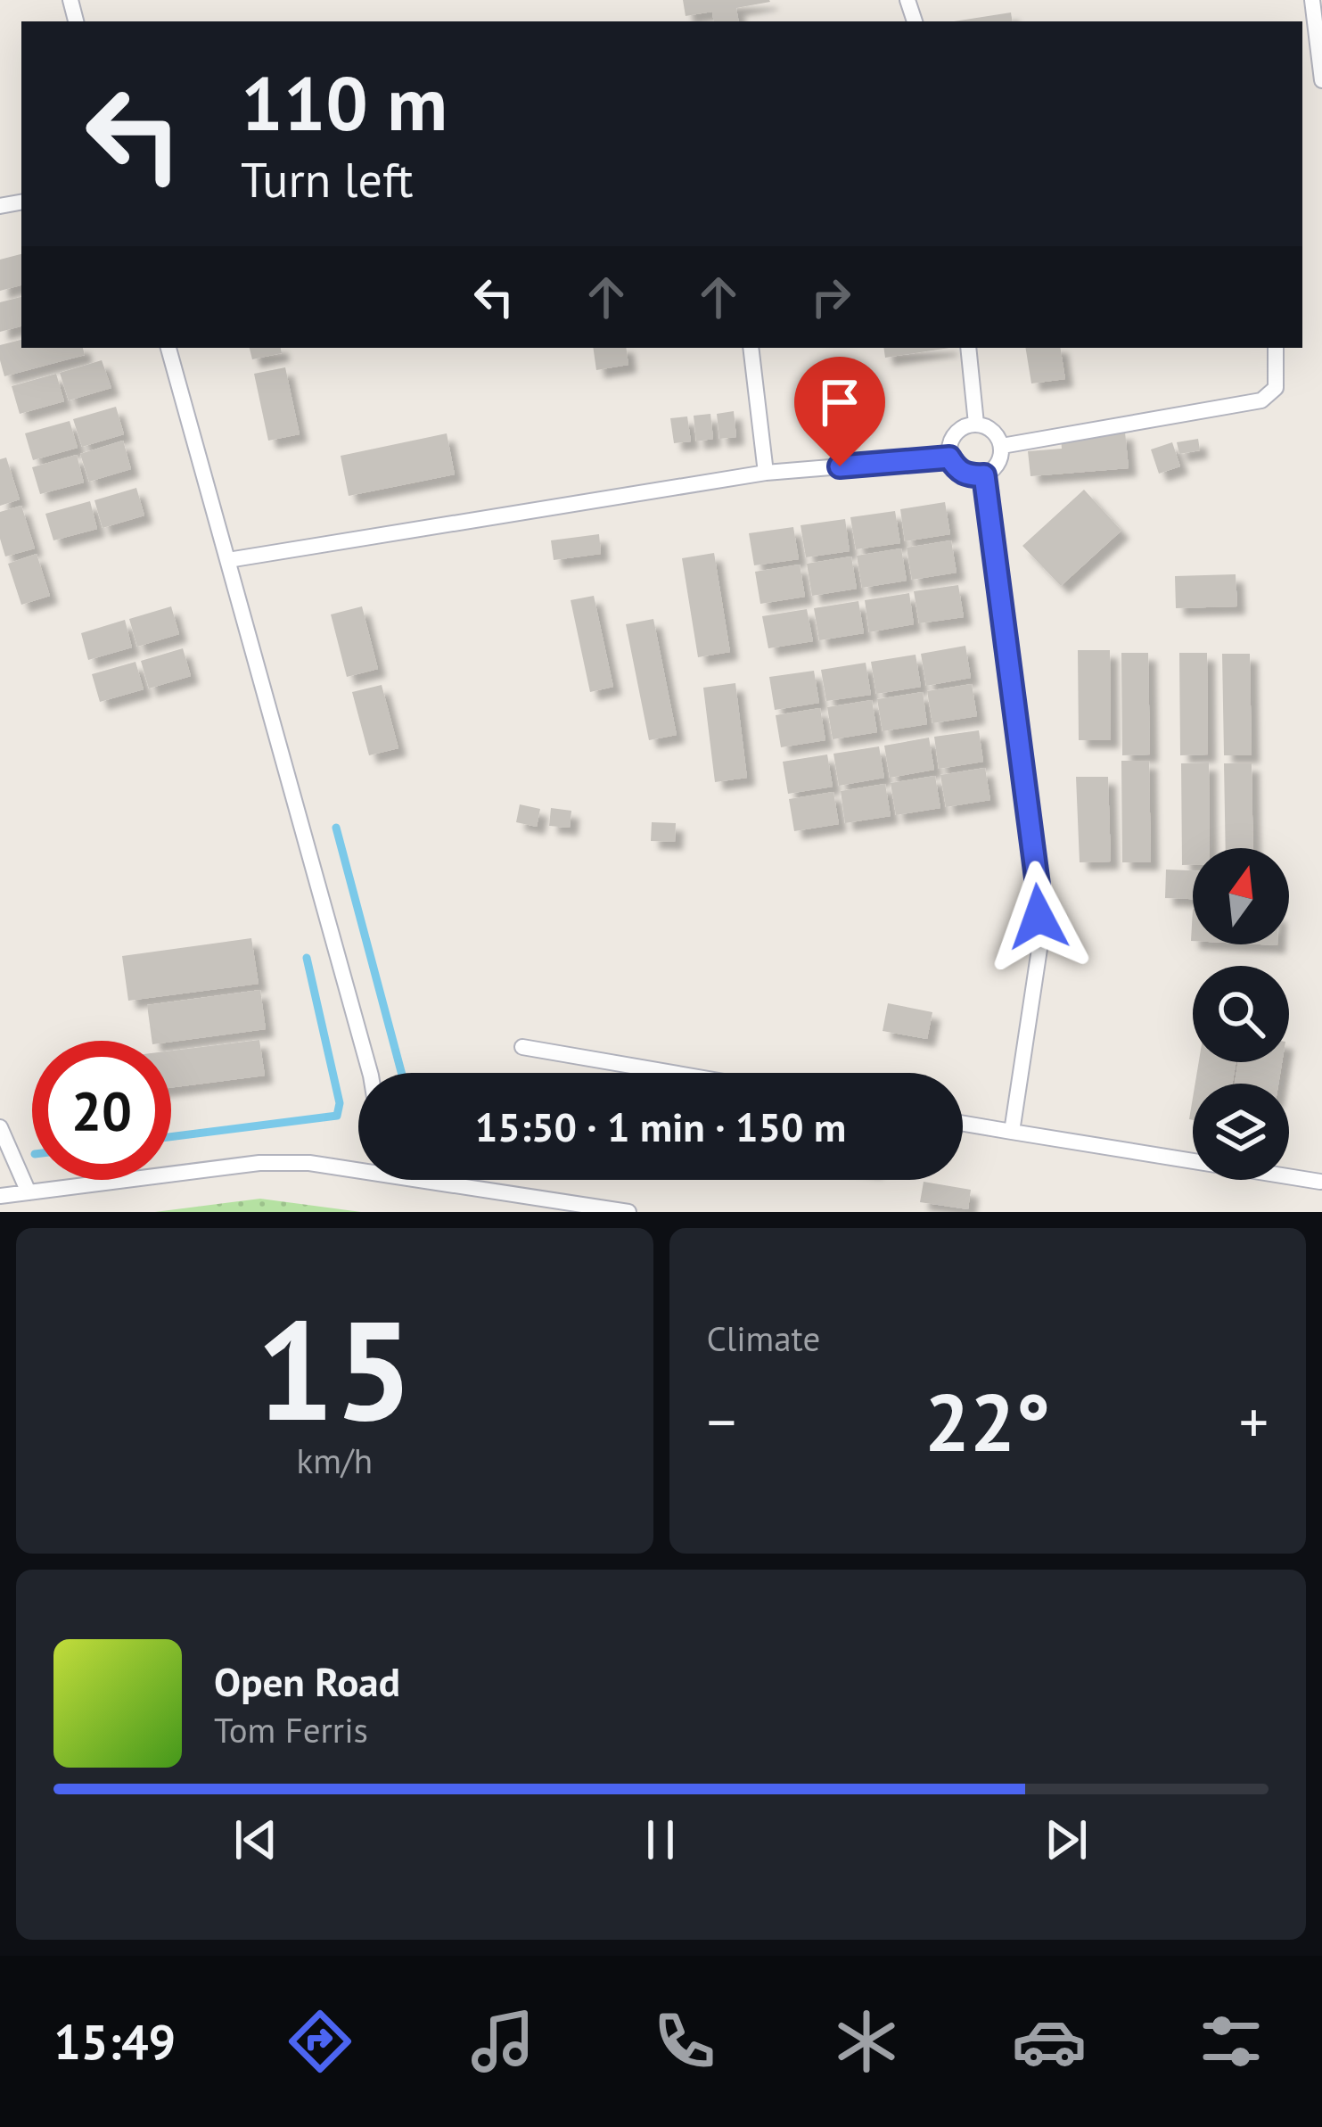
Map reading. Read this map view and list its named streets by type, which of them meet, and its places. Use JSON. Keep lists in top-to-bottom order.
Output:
{
  "north": "top",
  "page": {
    "turn": ["110 m", "Turn left"],
    "limit": "20",
    "trip": "15:50 · 1 min · 150 m",
    "tile": [
      ["15", "km/h"],
      "Climate"
    ],
    "heat": ["−", "22°", "+"],
    "song": ["Open Road", "Tom Ferris"],
    "tabs": "15:49"
  }
}
